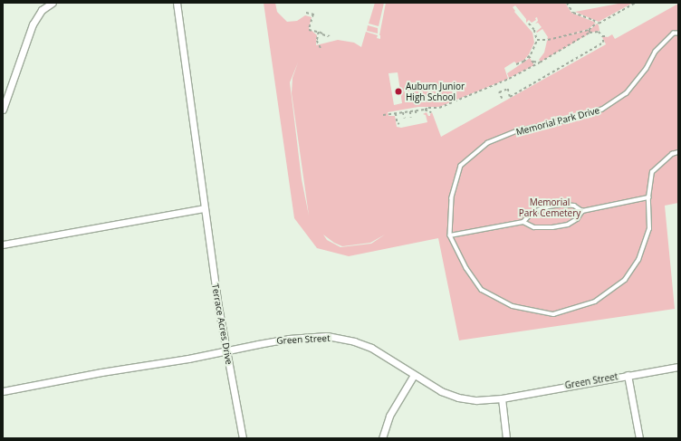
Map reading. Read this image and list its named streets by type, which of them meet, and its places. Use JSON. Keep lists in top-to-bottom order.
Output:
{
  "streets": {
    "street": ["Terrace Acres Drive", "Green Street"],
    "lane": ["Memorial Park Drive"]
  },
  "crossings": [
    ["Terrace Acres Drive", "Green Street"]
  ],
  "parks": ["Memorial Park Cemetery"],
  "places": ["Auburn Junior High School"]
}
